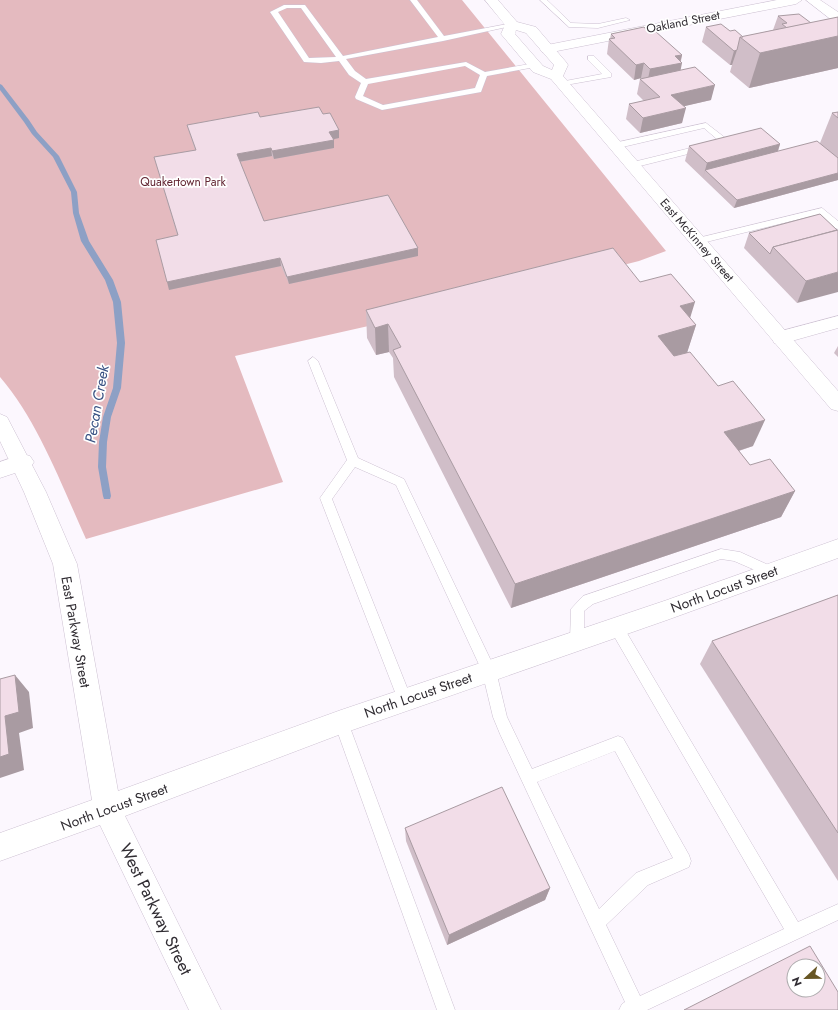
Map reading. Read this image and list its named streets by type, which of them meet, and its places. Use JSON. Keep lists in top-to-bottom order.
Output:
{
  "streets": {
    "main road": [
      "Oakland Street",
      "East McKinney Street",
      "North Locust Street",
      "East Parkway Street",
      "West Parkway Street"
    ]
  },
  "crossings": [
    ["North Locust Street", "East Parkway Street"],
    ["North Locust Street", "West Parkway Street"],
    ["East Parkway Street", "West Parkway Street"]
  ],
  "water": ["Pecan Creek"],
  "parks": ["Quakertown Park"],
  "north": "left"
}
